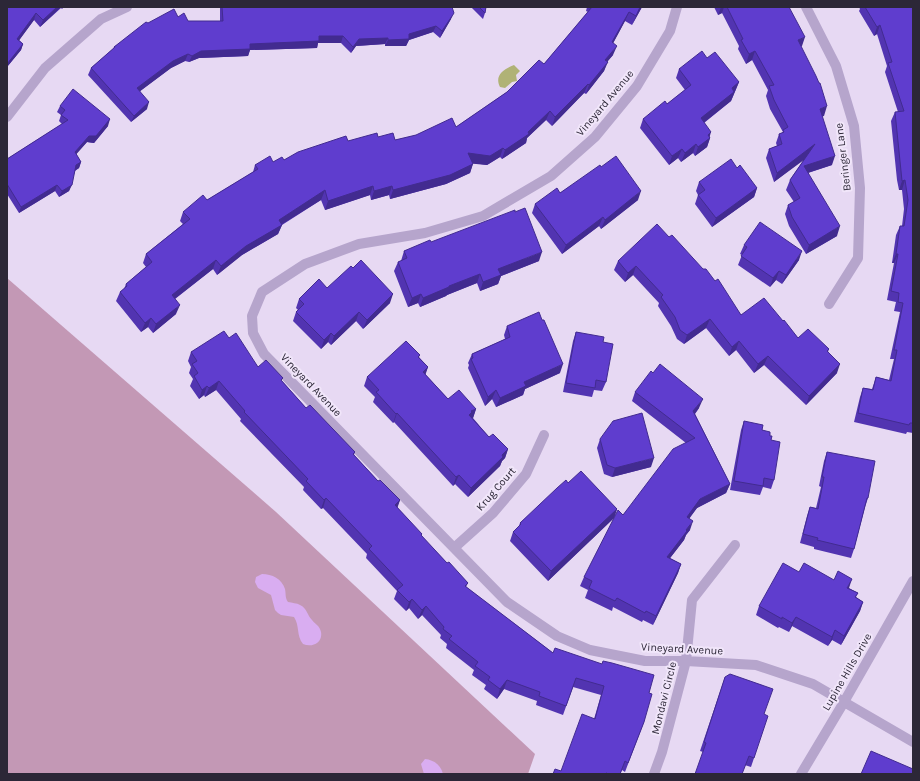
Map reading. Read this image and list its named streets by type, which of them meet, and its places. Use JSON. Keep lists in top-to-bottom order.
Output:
{
  "streets": {
    "street": [
      "Vineyard Avenue",
      "Beringer Lane",
      "Krug Court",
      "Lupine Hills Drive",
      "Mondavi Circle"
    ]
  },
  "crossings": [
    ["Vineyard Avenue", "Krug Court"],
    ["Vineyard Avenue", "Lupine Hills Drive"],
    ["Vineyard Avenue", "Mondavi Circle"]
  ]
}
